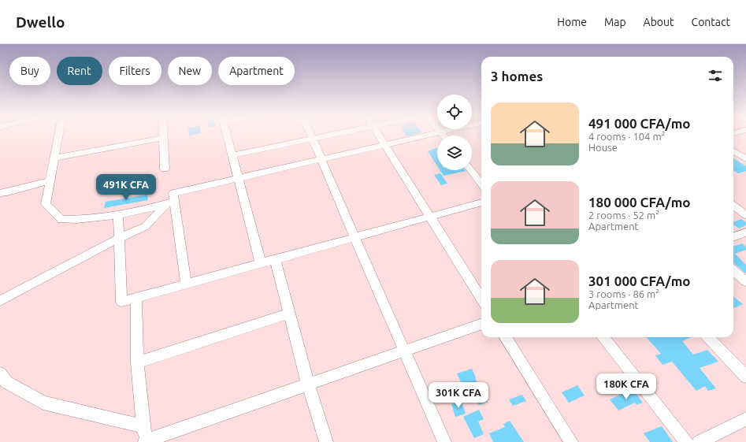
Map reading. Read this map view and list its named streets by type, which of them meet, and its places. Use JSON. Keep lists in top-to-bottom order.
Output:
{
  "page": {
    "header": "Dwello",
    "nav": [
      "Home",
      "Map",
      "About",
      "Contact"
    ],
    "chip": [
      "Buy",
      "Rent",
      "Filters",
      "New",
      "Apartment"
    ],
    "heading": "3 homes",
    "list": [
      {
        "name": "491 000 CFA/mo",
        "note": "4 rooms · 104 m² · House"
      },
      {
        "name": "180 000 CFA/mo",
        "note": "2 rooms · 52 m² · Apartment"
      },
      {
        "name": "301 000 CFA/mo",
        "note": "3 rooms · 86 m² · Apartment"
      }
    ],
    "price": ["491K CFA", "180K CFA", "301K CFA"]
  }
}
